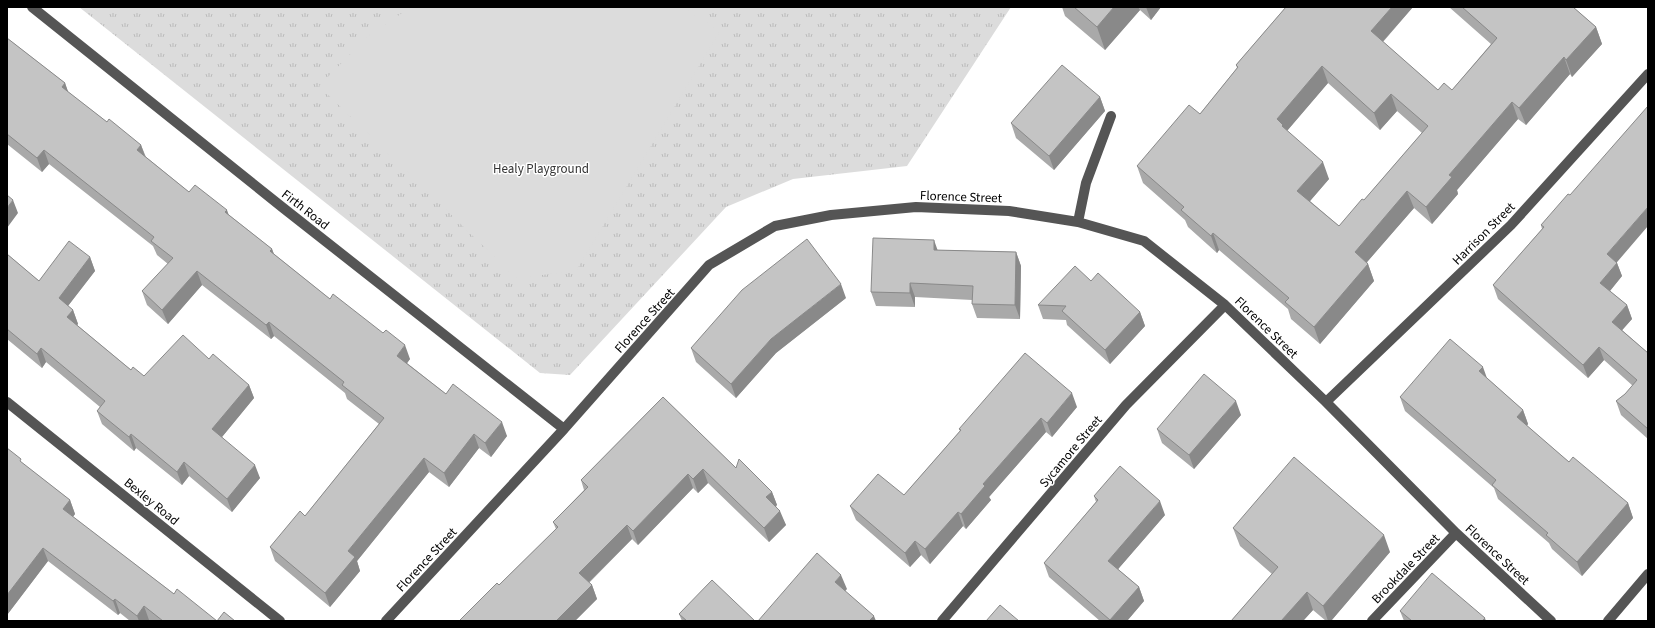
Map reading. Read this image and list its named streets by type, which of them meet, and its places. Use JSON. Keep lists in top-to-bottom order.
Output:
{
  "streets": {
    "street": [
      "Florence Street",
      "Firth Road",
      "Harrison Street",
      "Sycamore Street",
      "Bexley Road",
      "Brookdale Street"
    ]
  },
  "crossings": [
    ["Florence Street", "Firth Road"],
    ["Florence Street", "Harrison Street"],
    ["Florence Street", "Sycamore Street"],
    ["Florence Street", "Brookdale Street"]
  ],
  "parks": ["Healy Playground"]
}
